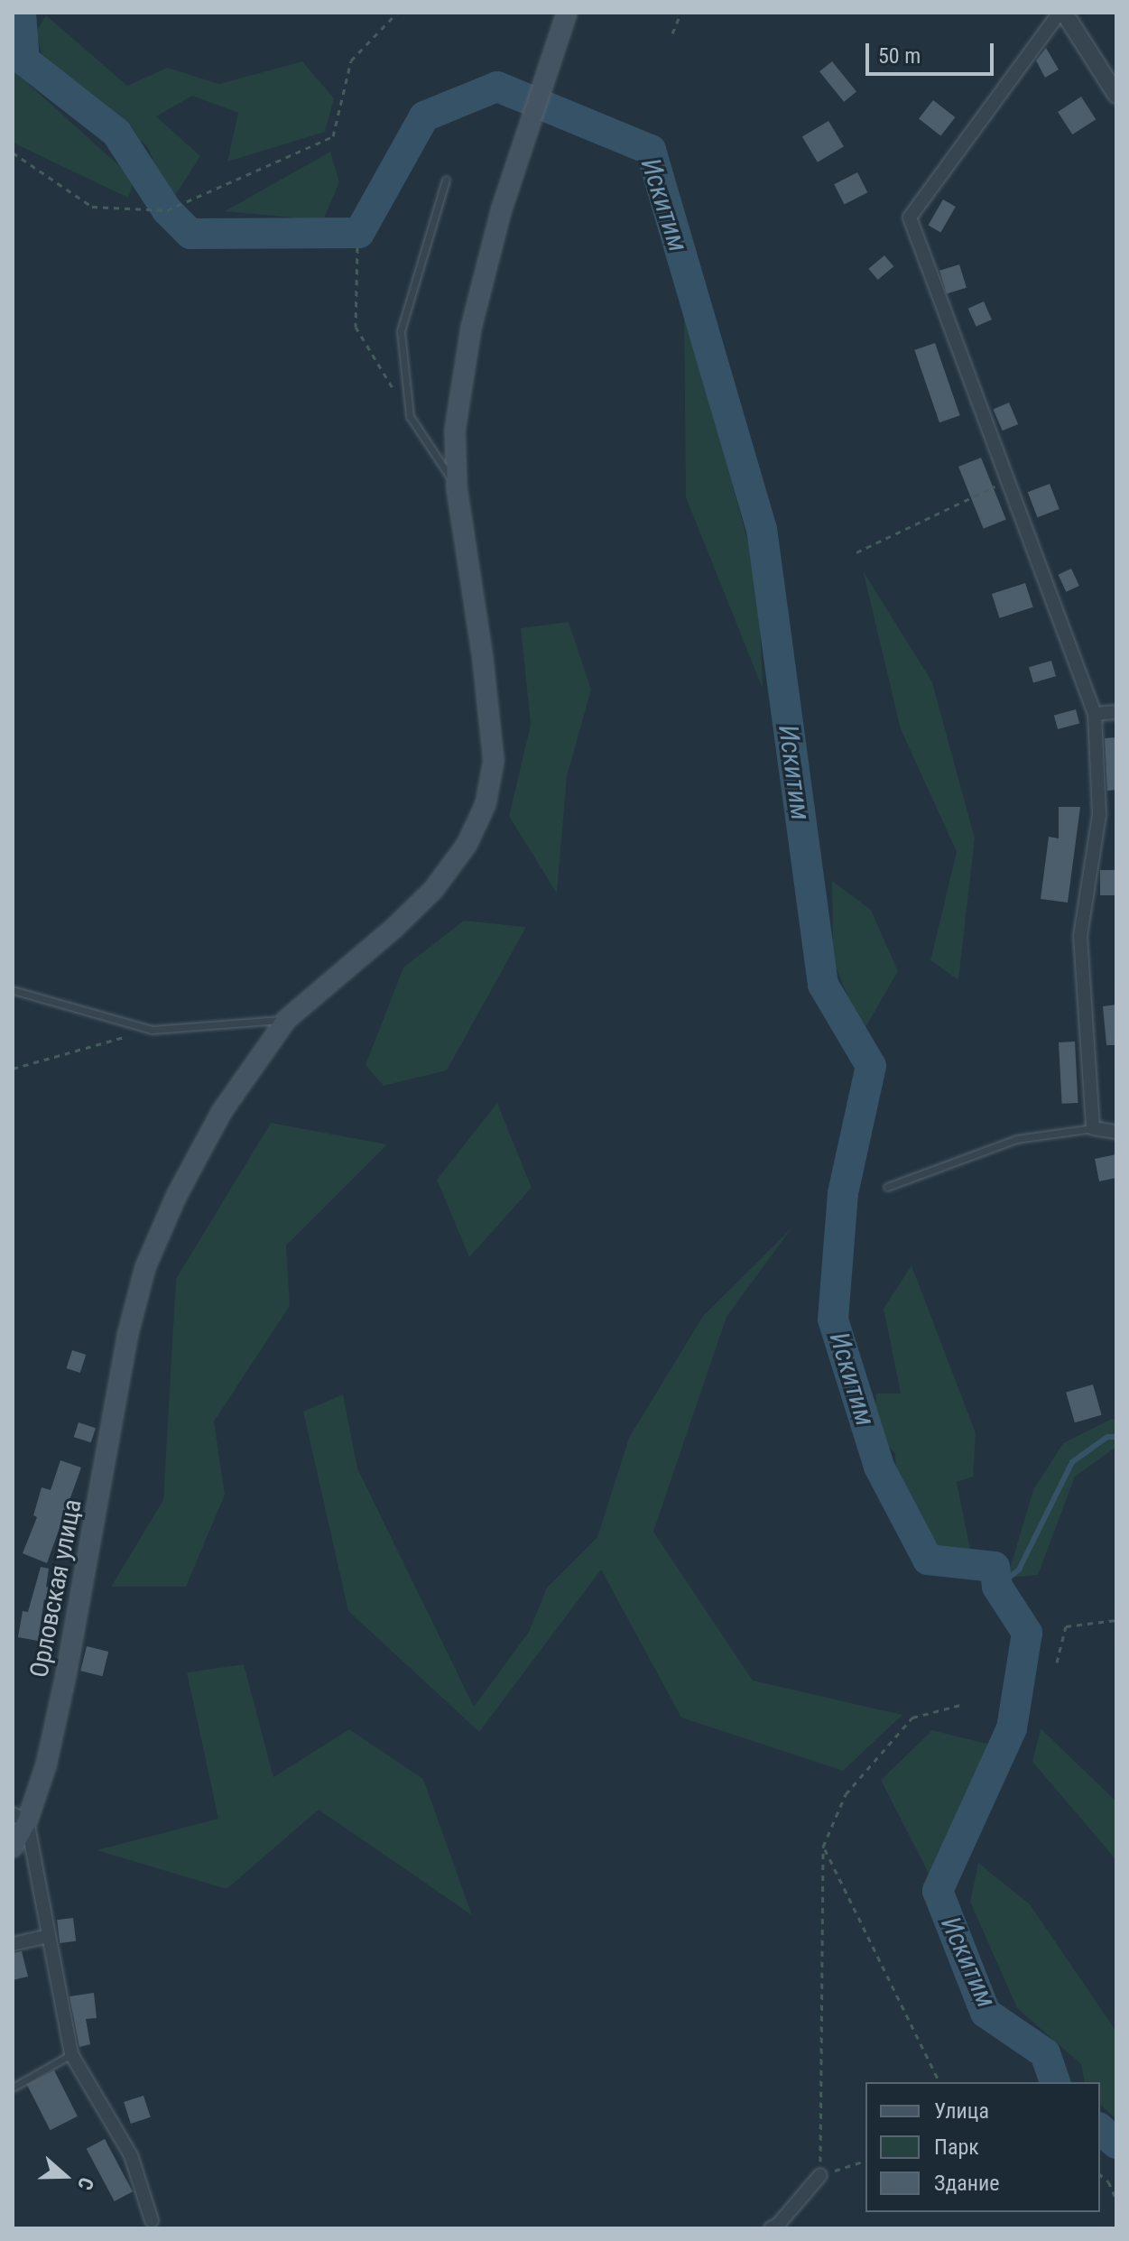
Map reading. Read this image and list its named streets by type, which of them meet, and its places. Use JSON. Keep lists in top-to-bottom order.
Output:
{
  "streets": {
    "main road": ["Орловская улица"]
  },
  "water": ["Искитим"],
  "legend": ["Улица", "Парк", "Здание"],
  "scale_bar": "50 m",
  "north": "right"
}
